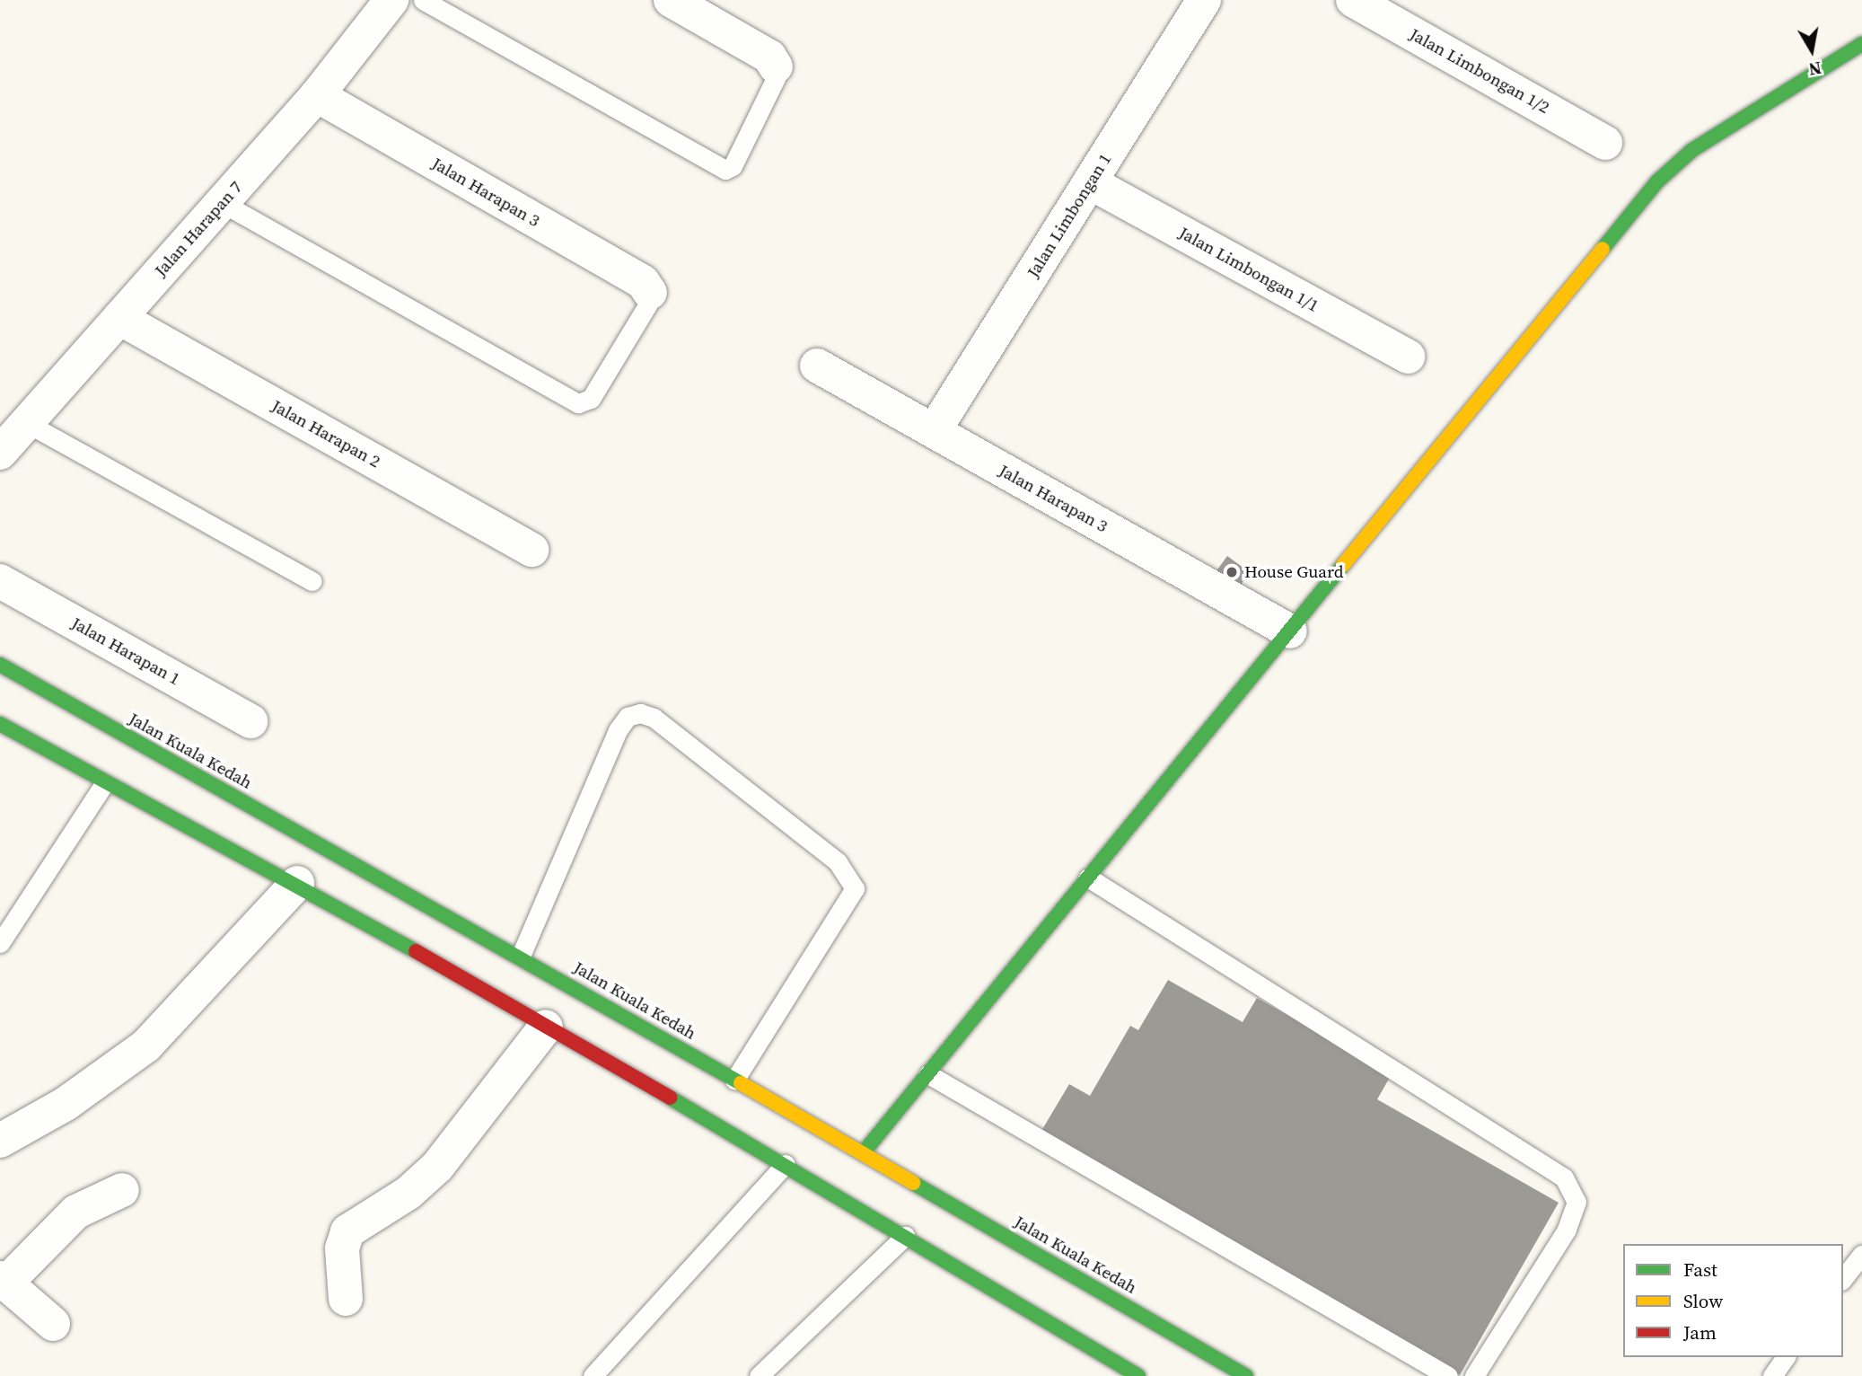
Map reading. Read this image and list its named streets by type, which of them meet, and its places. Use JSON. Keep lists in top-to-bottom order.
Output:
{
  "streets": {
    "main road": ["Jalan Kuala Kedah"],
    "street": [
      "Jalan Limbongan 1/2",
      "Jalan Harapan 3",
      "Jalan Limbongan 1",
      "Jalan Harapan 7",
      "Jalan Limbongan 1/1",
      "Jalan Harapan 2",
      "Jalan Harapan 1"
    ]
  },
  "crossings": [
    ["Jalan Harapan 3", "Jalan Limbongan 1"],
    ["Jalan Harapan 3", "Jalan Harapan 7"],
    ["Jalan Limbongan 1", "Jalan Limbongan 1/1"],
    ["Jalan Harapan 7", "Jalan Harapan 2"]
  ],
  "places": ["House Guard"],
  "legend": ["Fast", "Slow", "Jam"],
  "north": "bottom"
}
